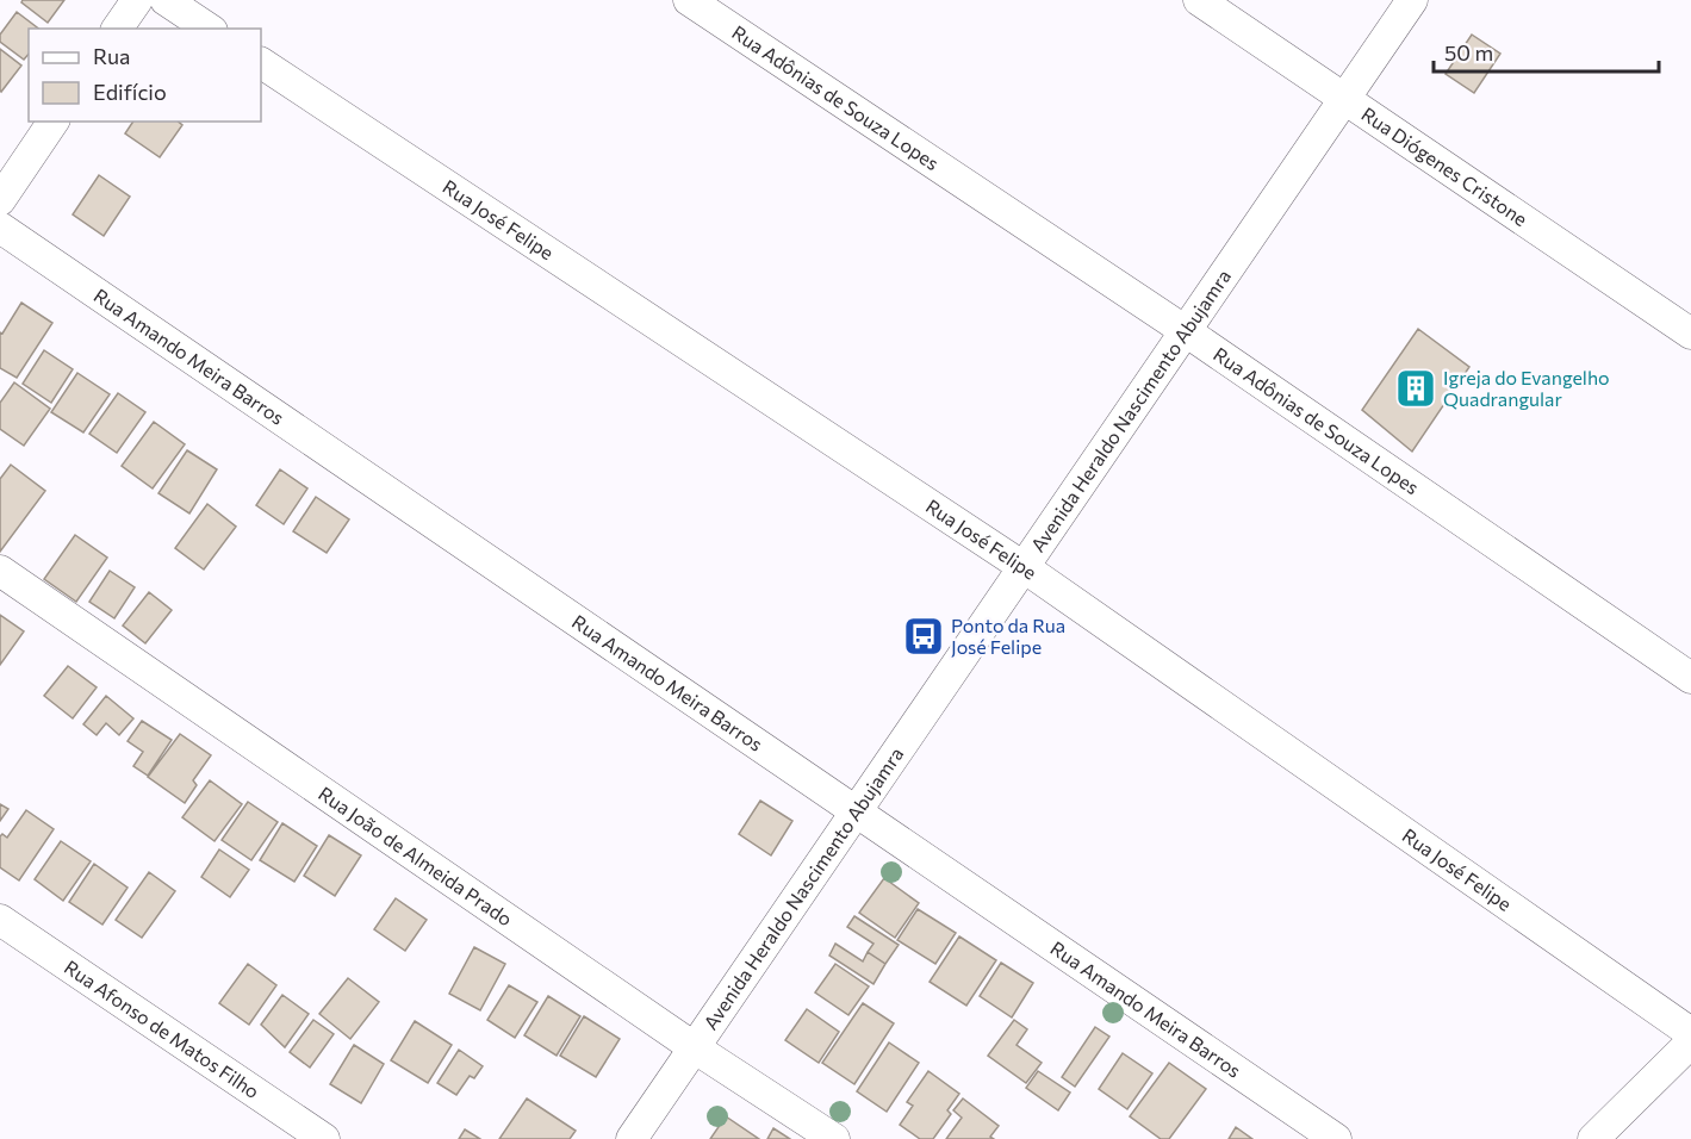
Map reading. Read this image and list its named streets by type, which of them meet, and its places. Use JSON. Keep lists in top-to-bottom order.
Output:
{
  "streets": {
    "street": [
      "Rua Adônias de Souza Lopes",
      "Rua Diógenes Cristone",
      "Rua José Felipe",
      "Rua Amando Meira Barros",
      "Avenida Heraldo Nascimento Abujamra",
      "Rua João de Almeida Prado",
      "Rua Afonso de Matos Filho"
    ]
  },
  "crossings": [
    ["Rua Adônias de Souza Lopes", "Avenida Heraldo Nascimento Abujamra"],
    ["Rua Diógenes Cristone", "Avenida Heraldo Nascimento Abujamra"],
    ["Rua José Felipe", "Avenida Heraldo Nascimento Abujamra"],
    ["Rua Amando Meira Barros", "Avenida Heraldo Nascimento Abujamra"],
    ["Avenida Heraldo Nascimento Abujamra", "Rua João de Almeida Prado"]
  ],
  "places": {
    "building": ["Igreja do Evangelho Quadrangular"],
    "bus stop": ["Ponto da Rua José Felipe"]
  },
  "legend": ["Rua", "Edifício"],
  "scale_bar": "50 m"
}
